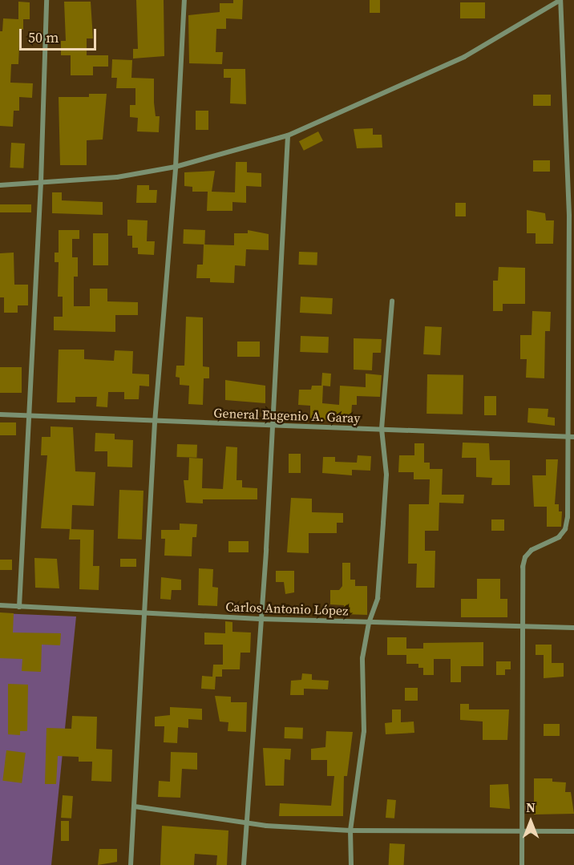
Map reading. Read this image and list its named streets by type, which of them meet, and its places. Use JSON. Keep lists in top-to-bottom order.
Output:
{
  "streets": {
    "street": ["General Eugenio A. Garay", "Carlos Antonio López"]
  },
  "scale_bar": "50 m",
  "north": "top"
}
